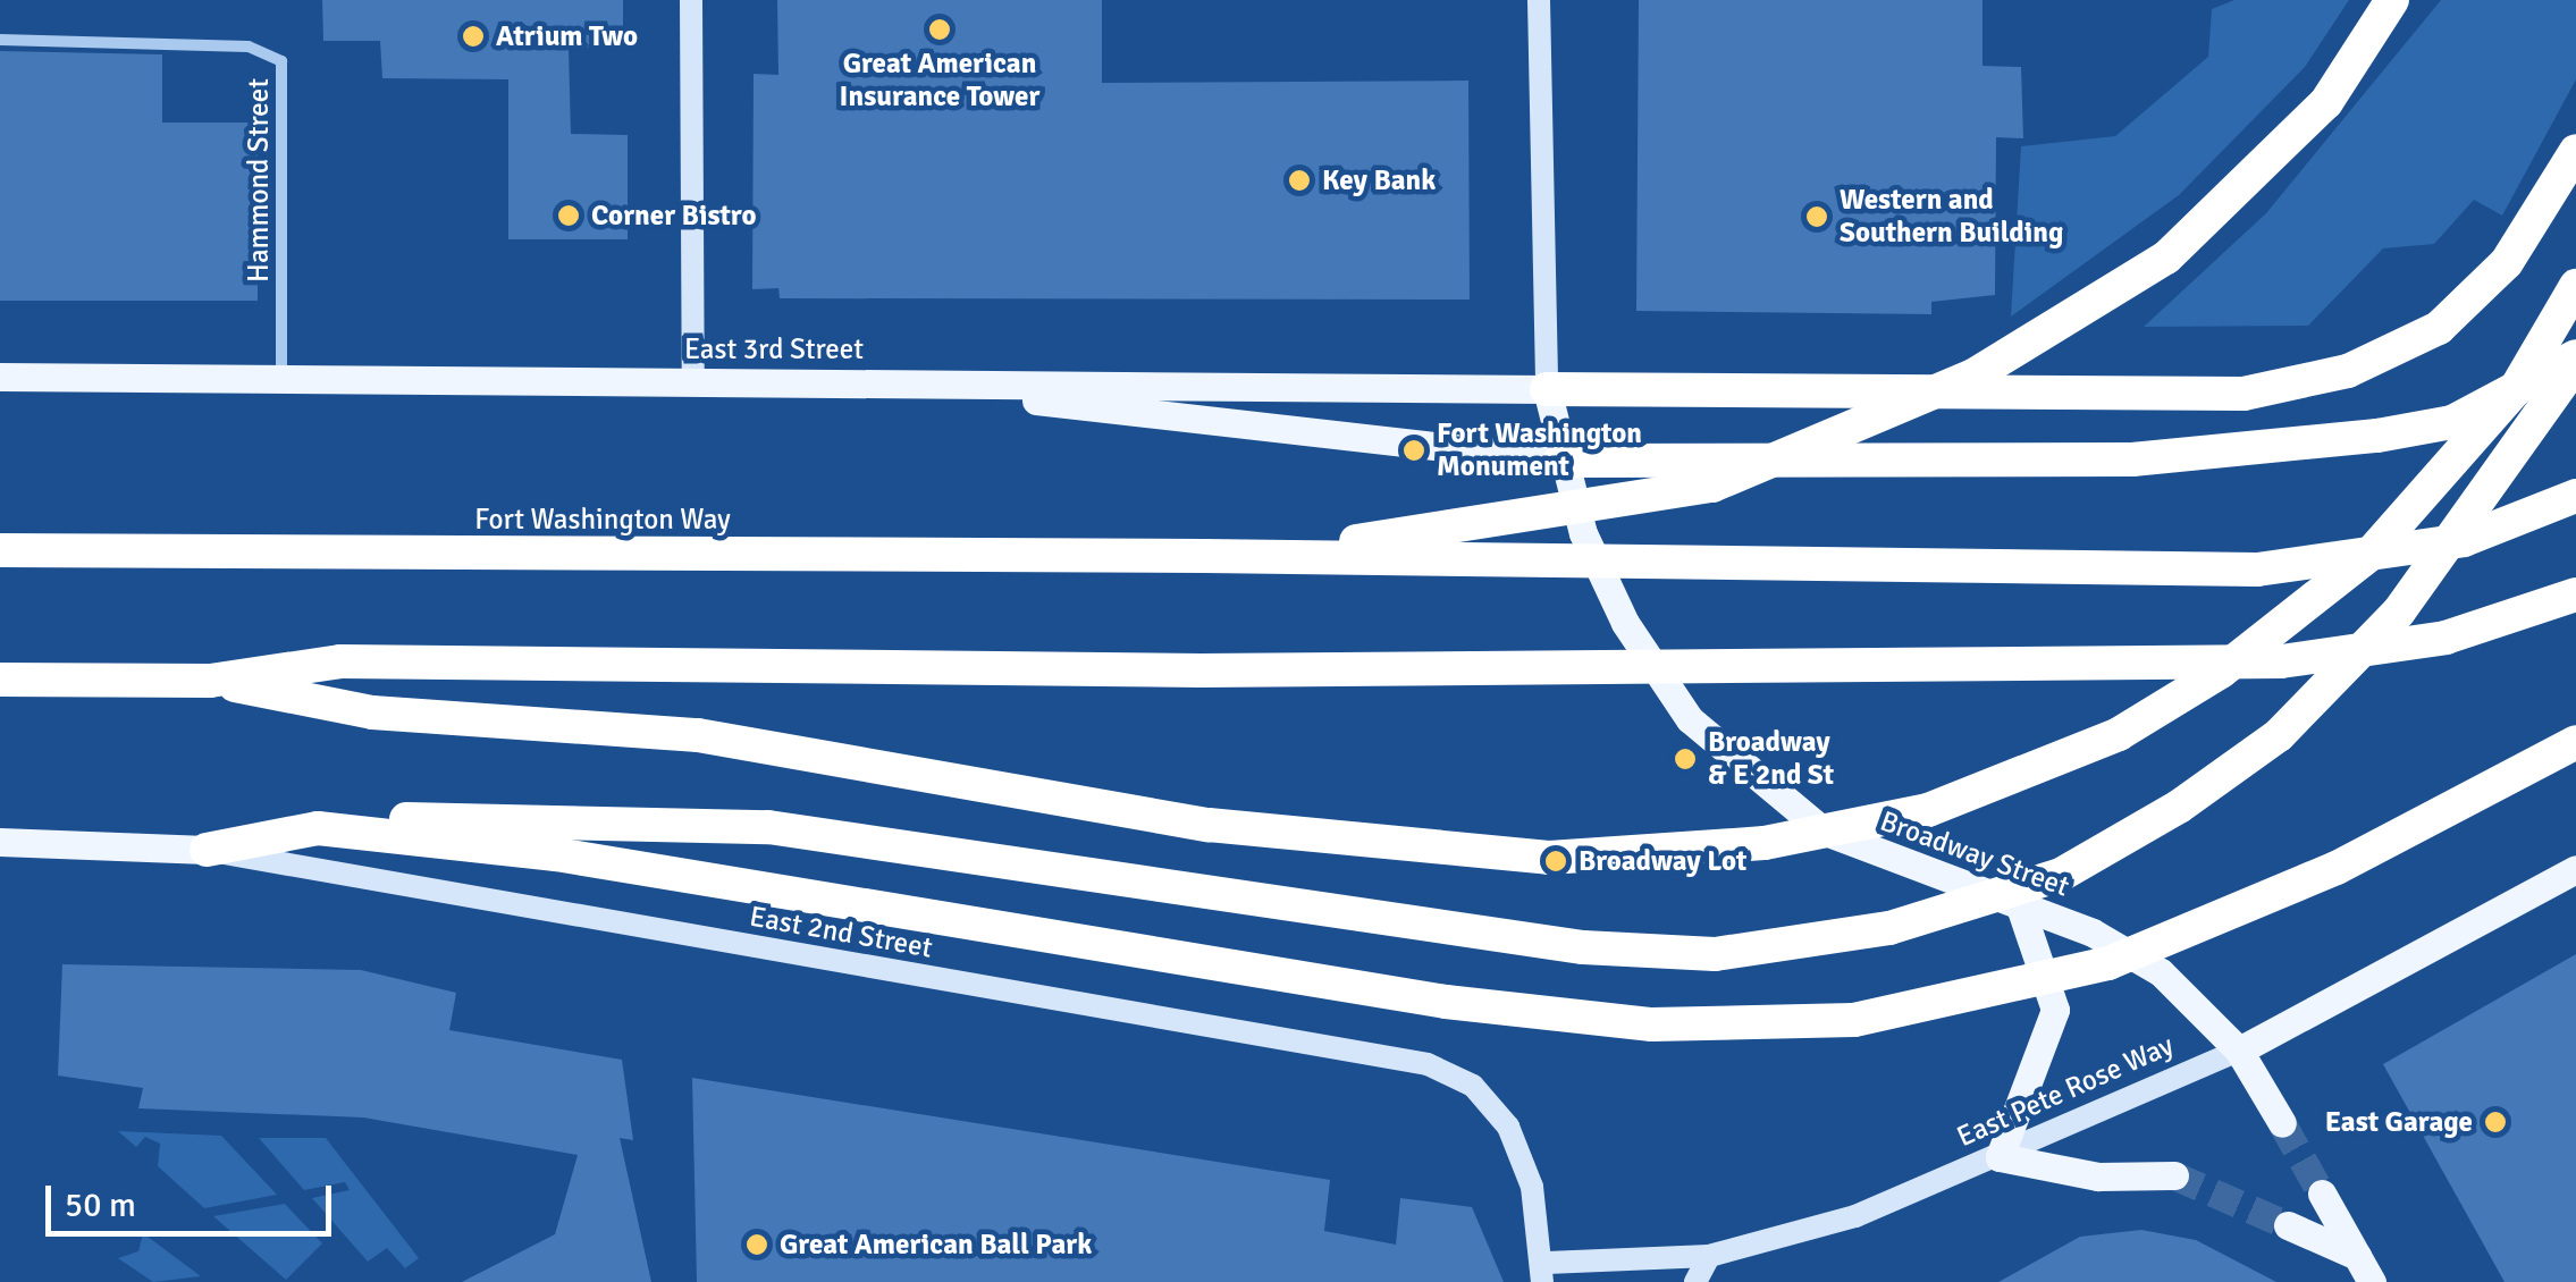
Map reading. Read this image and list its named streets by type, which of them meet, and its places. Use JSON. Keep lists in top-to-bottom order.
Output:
{
  "streets": {
    "highway": ["Fort Washington Way"],
    "main road": [
      "East 3rd Street",
      "Broadway Street",
      "East 2nd Street",
      "East Pete Rose Way"
    ],
    "street": ["Hammond Street"]
  },
  "crossings": [
    ["Hammond Street", "East 3rd Street"],
    ["East 3rd Street", "Broadway Street"],
    ["Broadway Street", "East Pete Rose Way"],
    ["East 2nd Street", "East Pete Rose Way"]
  ],
  "places": [
    "Great American Insurance Tower",
    "Atrium Two",
    "Key Bank",
    "Corner Bistro",
    "Western and Southern Building",
    "Fort Washington Monument",
    "Broadway & E 2nd St",
    "Broadway Lot",
    "East Garage",
    "Great American Ball Park"
  ],
  "scale_bar": "50 m"
}
